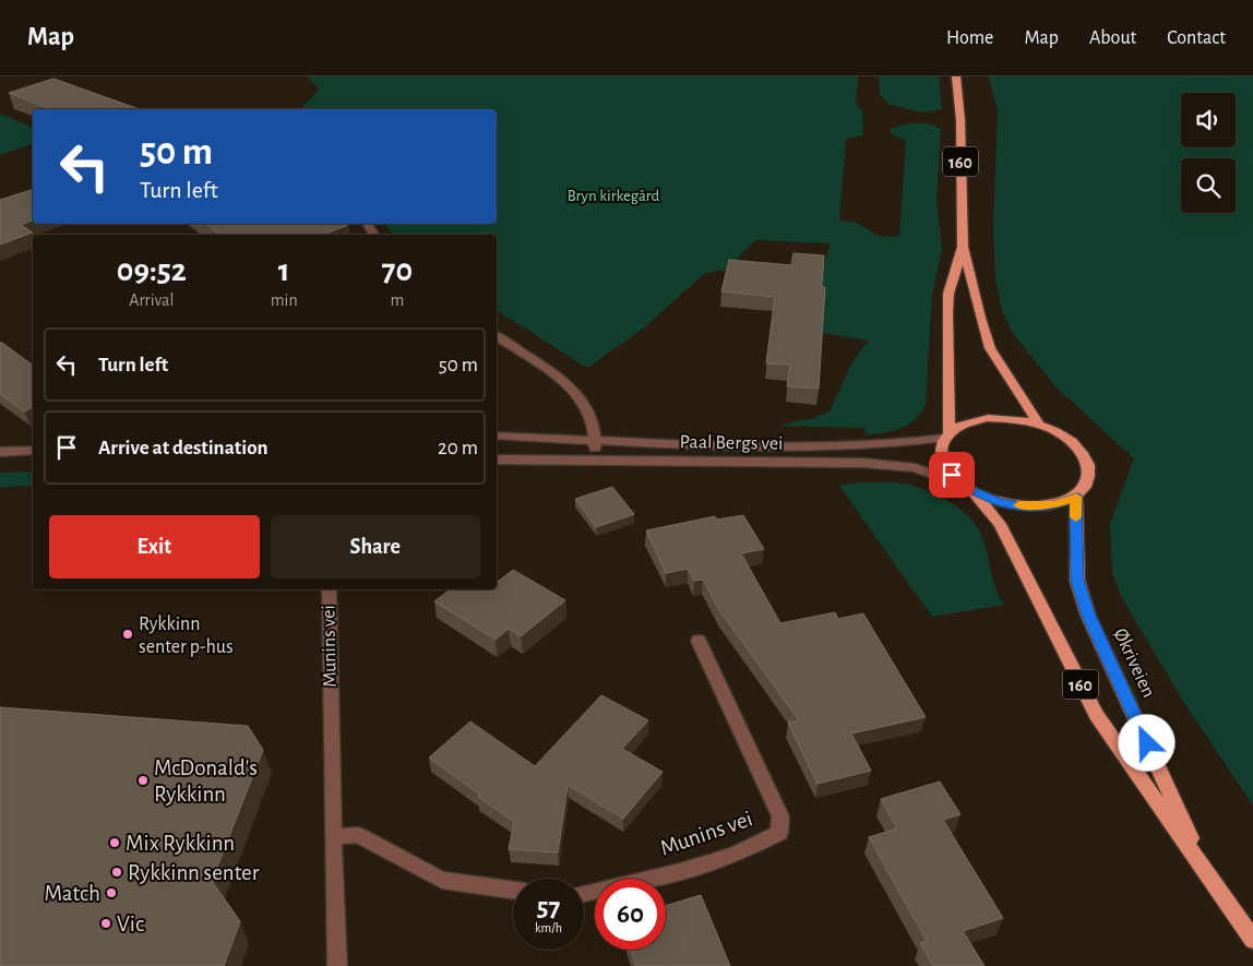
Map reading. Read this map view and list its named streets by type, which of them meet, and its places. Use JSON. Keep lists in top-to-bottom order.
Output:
{
  "streets": {
    "main road": ["160", "Økriveien"],
    "street": ["Paal Bergs vei", "Munins vei"]
  },
  "crossings": [
    ["160", "Paal Bergs vei"],
    ["160", "Økriveien"],
    ["Paal Bergs vei", "Økriveien"]
  ],
  "parks": ["Bryn kirkegård"],
  "places": [
    "Rykkinn senter p-hus",
    "McDonald's Rykkinn",
    "Mix Rykkinn",
    "Rykkinn senter",
    "Match",
    "Vic"
  ],
  "page": {
    "header": "Map",
    "nav": [
      "Home",
      "Map",
      "About",
      "Contact"
    ],
    "turn": ["50 m", "Turn left"],
    "eta": [
      "09:52",
      "Arrival",
      "1",
      "min",
      "70",
      "m"
    ],
    "list": [
      {
        "name": "Turn left",
        "value": "50 m"
      },
      {
        "name": "Arrive at destination",
        "value": "20 m"
      }
    ],
    "buttons": ["Exit", "Share"],
    "speed": "57 km/h",
    "limit": "60"
  }
}
